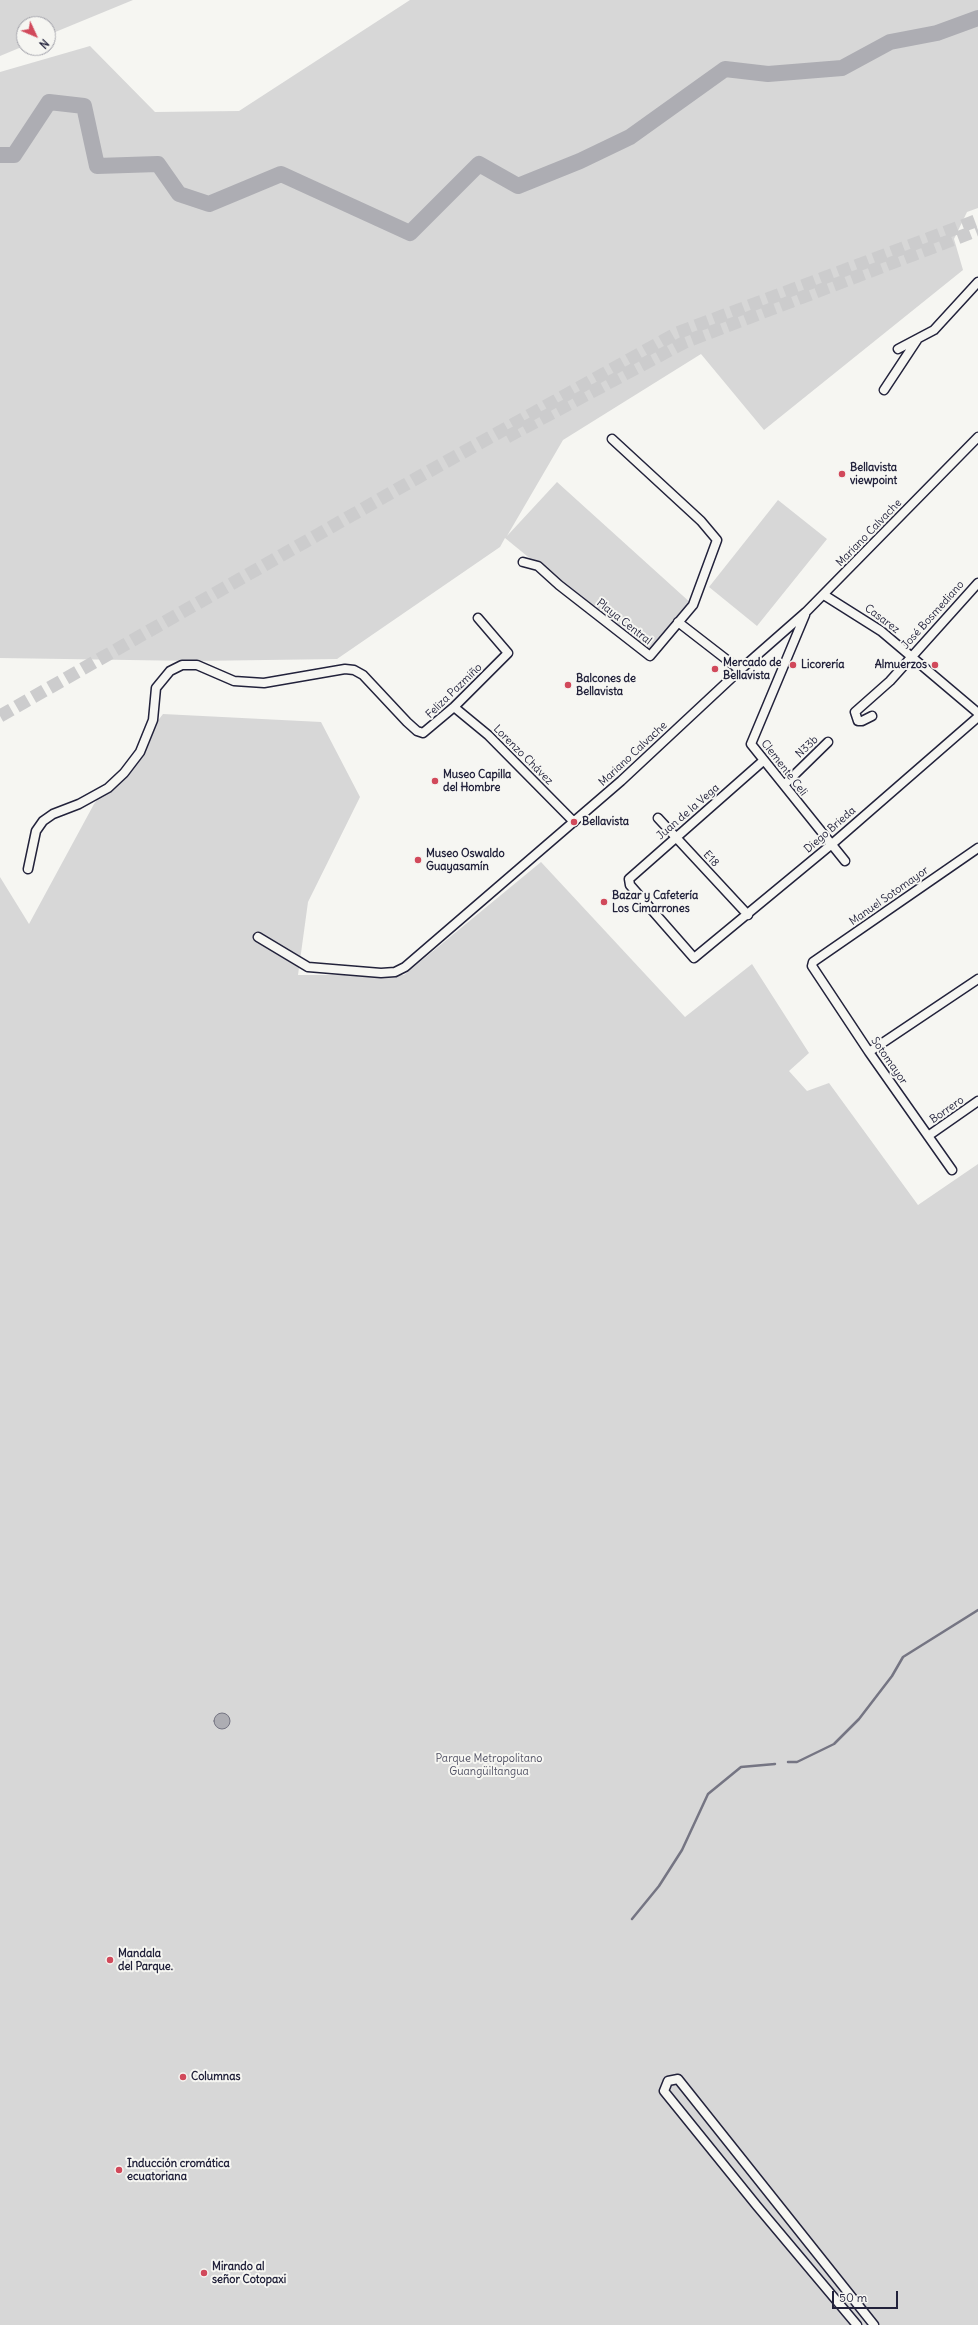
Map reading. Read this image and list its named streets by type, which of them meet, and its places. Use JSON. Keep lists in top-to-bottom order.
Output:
{
  "streets": {
    "street": [
      "Mariano Calvache",
      "José Bosmediano",
      "Casarez",
      "Playa Central",
      "Feliza Pazmiño",
      "N33b",
      "Lorenzo Chávez",
      "Clemente Celi",
      "Juan de la Vega",
      "Diego Brieda",
      "E18",
      "Manuel Sotomayor",
      "Sotomayor",
      "Borrero"
    ]
  },
  "crossings": [
    ["Mariano Calvache", "Casarez"],
    ["Mariano Calvache", "Lorenzo Chávez"],
    ["Mariano Calvache", "Clemente Celi"],
    ["José Bosmediano", "Casarez"],
    ["Feliza Pazmiño", "Lorenzo Chávez"],
    ["N33b", "Clemente Celi"],
    ["Clemente Celi", "Juan de la Vega"],
    ["Clemente Celi", "Diego Brieda"],
    ["Juan de la Vega", "Diego Brieda"],
    ["Juan de la Vega", "E18"],
    ["Diego Brieda", "E18"],
    ["Manuel Sotomayor", "Sotomayor"],
    ["Sotomayor", "Borrero"]
  ],
  "parks": ["Parque Metropolitano Guangüiltangua"],
  "places": [
    "Bellavista viewpoint",
    "Licorería",
    "Almuerzos",
    "Mercado de Bellavista",
    "Balcones de Bellavista",
    "Museo Capilla del Hombre",
    "Bellavista",
    "Museo Oswaldo Guayasamín",
    "Bazar y Cafetería Los Cimarrones",
    "Mandala del Parque.",
    "Columnas",
    "Inducción cromática ecuatoriana",
    "Mirando al señor Cotopaxi"
  ],
  "scale_bar": "50 m",
  "north": "bottom right"
}
